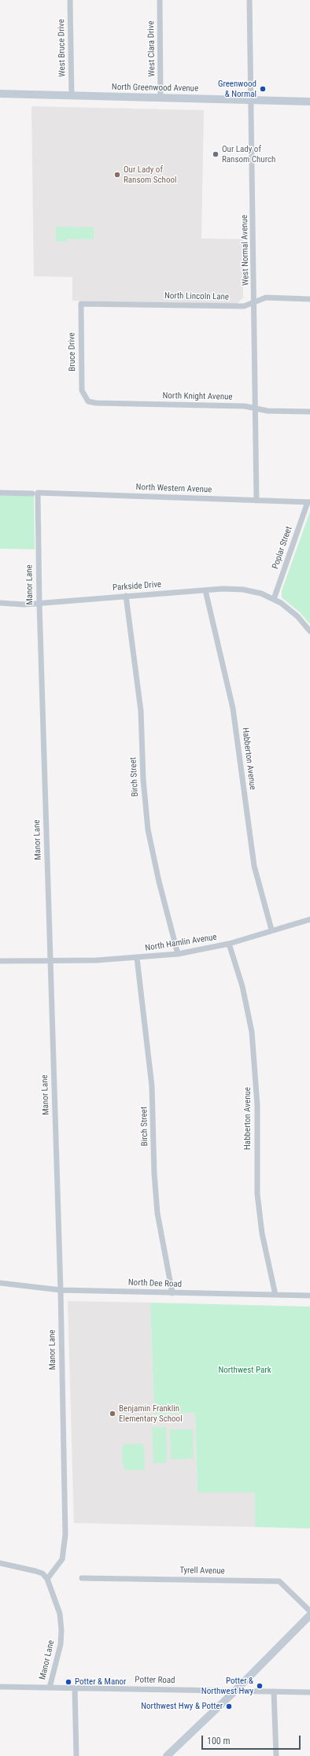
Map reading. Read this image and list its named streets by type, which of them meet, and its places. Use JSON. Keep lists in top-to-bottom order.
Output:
{
  "streets": {
    "main road": ["North Greenwood Avenue"],
    "street": [
      "West Bruce Drive",
      "West Clara Drive",
      "West Normal Avenue",
      "North Lincoln Lane",
      "Bruce Drive",
      "North Knight Avenue",
      "North Western Avenue",
      "Poplar Street",
      "Manor Lane",
      "Parkside Drive",
      "Habberton Avenue",
      "Birch Street",
      "North Hamlin Avenue",
      "North Dee Road",
      "Tyrell Avenue",
      "Potter Road"
    ]
  },
  "crossings": [
    ["West Bruce Drive", "North Greenwood Avenue"],
    ["West Clara Drive", "North Greenwood Avenue"],
    ["North Greenwood Avenue", "West Normal Avenue"],
    ["West Normal Avenue", "North Lincoln Lane"],
    ["West Normal Avenue", "North Knight Avenue"],
    ["West Normal Avenue", "North Western Avenue"],
    ["North Lincoln Lane", "Bruce Drive"],
    ["Bruce Drive", "North Knight Avenue"],
    ["North Western Avenue", "Poplar Street"],
    ["North Western Avenue", "Manor Lane"],
    ["Poplar Street", "Parkside Drive"],
    ["Manor Lane", "Parkside Drive"],
    ["Manor Lane", "North Hamlin Avenue"],
    ["Manor Lane", "North Dee Road"],
    ["Manor Lane", "Potter Road"],
    ["Parkside Drive", "Habberton Avenue"],
    ["Parkside Drive", "Birch Street"],
    ["Habberton Avenue", "North Hamlin Avenue"],
    ["Habberton Avenue", "North Dee Road"],
    ["Birch Street", "North Hamlin Avenue"],
    ["Birch Street", "North Dee Road"]
  ],
  "parks": ["Northwest Park"],
  "places": [
    "Greenwood & Normal",
    "Our Lady of Ransom Church",
    "Our Lady of Ransom School",
    "Benjamin Franklin Elementary School",
    "Potter & Manor",
    "Potter & Northwest Hwy",
    "Northwest Hwy & Potter"
  ],
  "scale_bar": "100 m"
}
